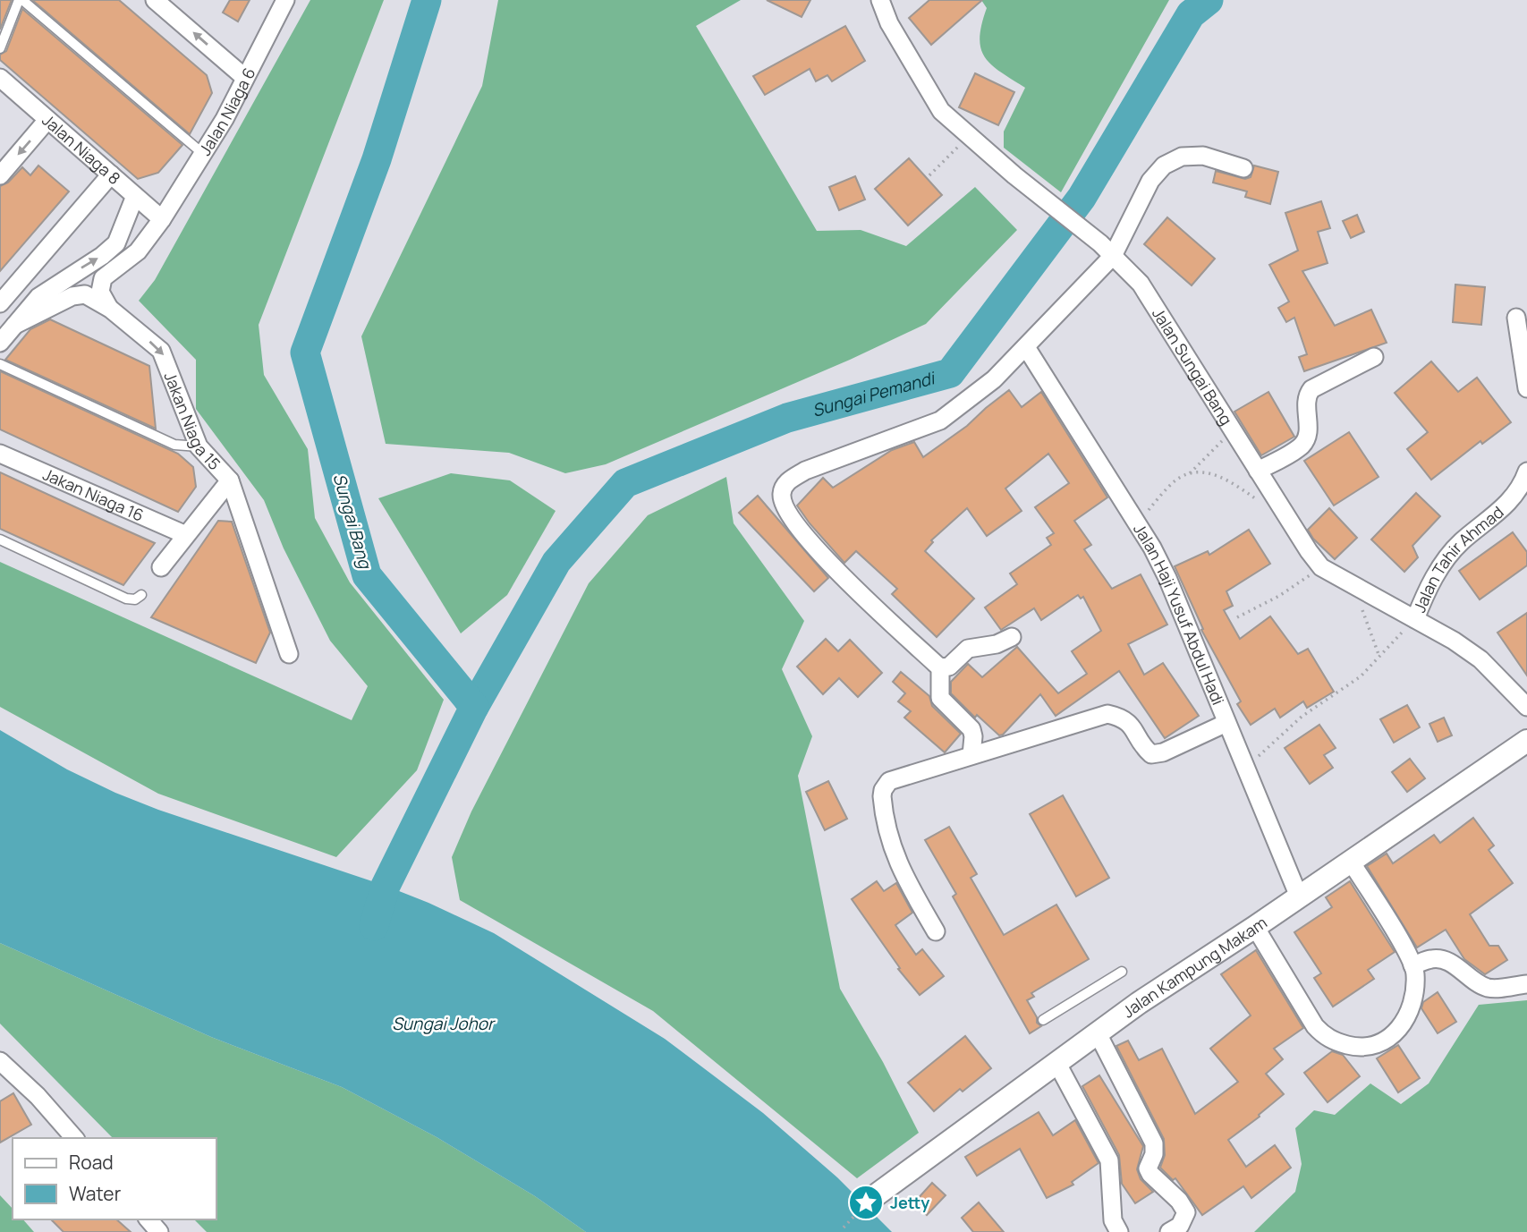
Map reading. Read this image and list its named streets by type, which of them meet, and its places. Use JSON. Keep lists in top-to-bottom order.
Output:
{
  "streets": {
    "street": [
      "Jalan Niaga 6",
      "Jalan Niaga 8",
      "Jalan Sungai Bang",
      "Jakan Niaga 15",
      "Jakan Niaga 16",
      "Jalan Tahir Ahmad",
      "Jalan Haji Yusuf Abdul Hadi",
      "Jalan Kampung Makam"
    ]
  },
  "crossings": [
    ["Jalan Niaga 6", "Jalan Niaga 8"],
    ["Jalan Niaga 6", "Jakan Niaga 15"],
    ["Jalan Sungai Bang", "Jalan Tahir Ahmad"],
    ["Jalan Haji Yusuf Abdul Hadi", "Jalan Kampung Makam"]
  ],
  "water": ["Sungai Pemandi", "Sungai Bang", "Sungai Johor"],
  "places": {
    "place": ["Jetty"]
  },
  "legend": ["Road", "Water"]
}
